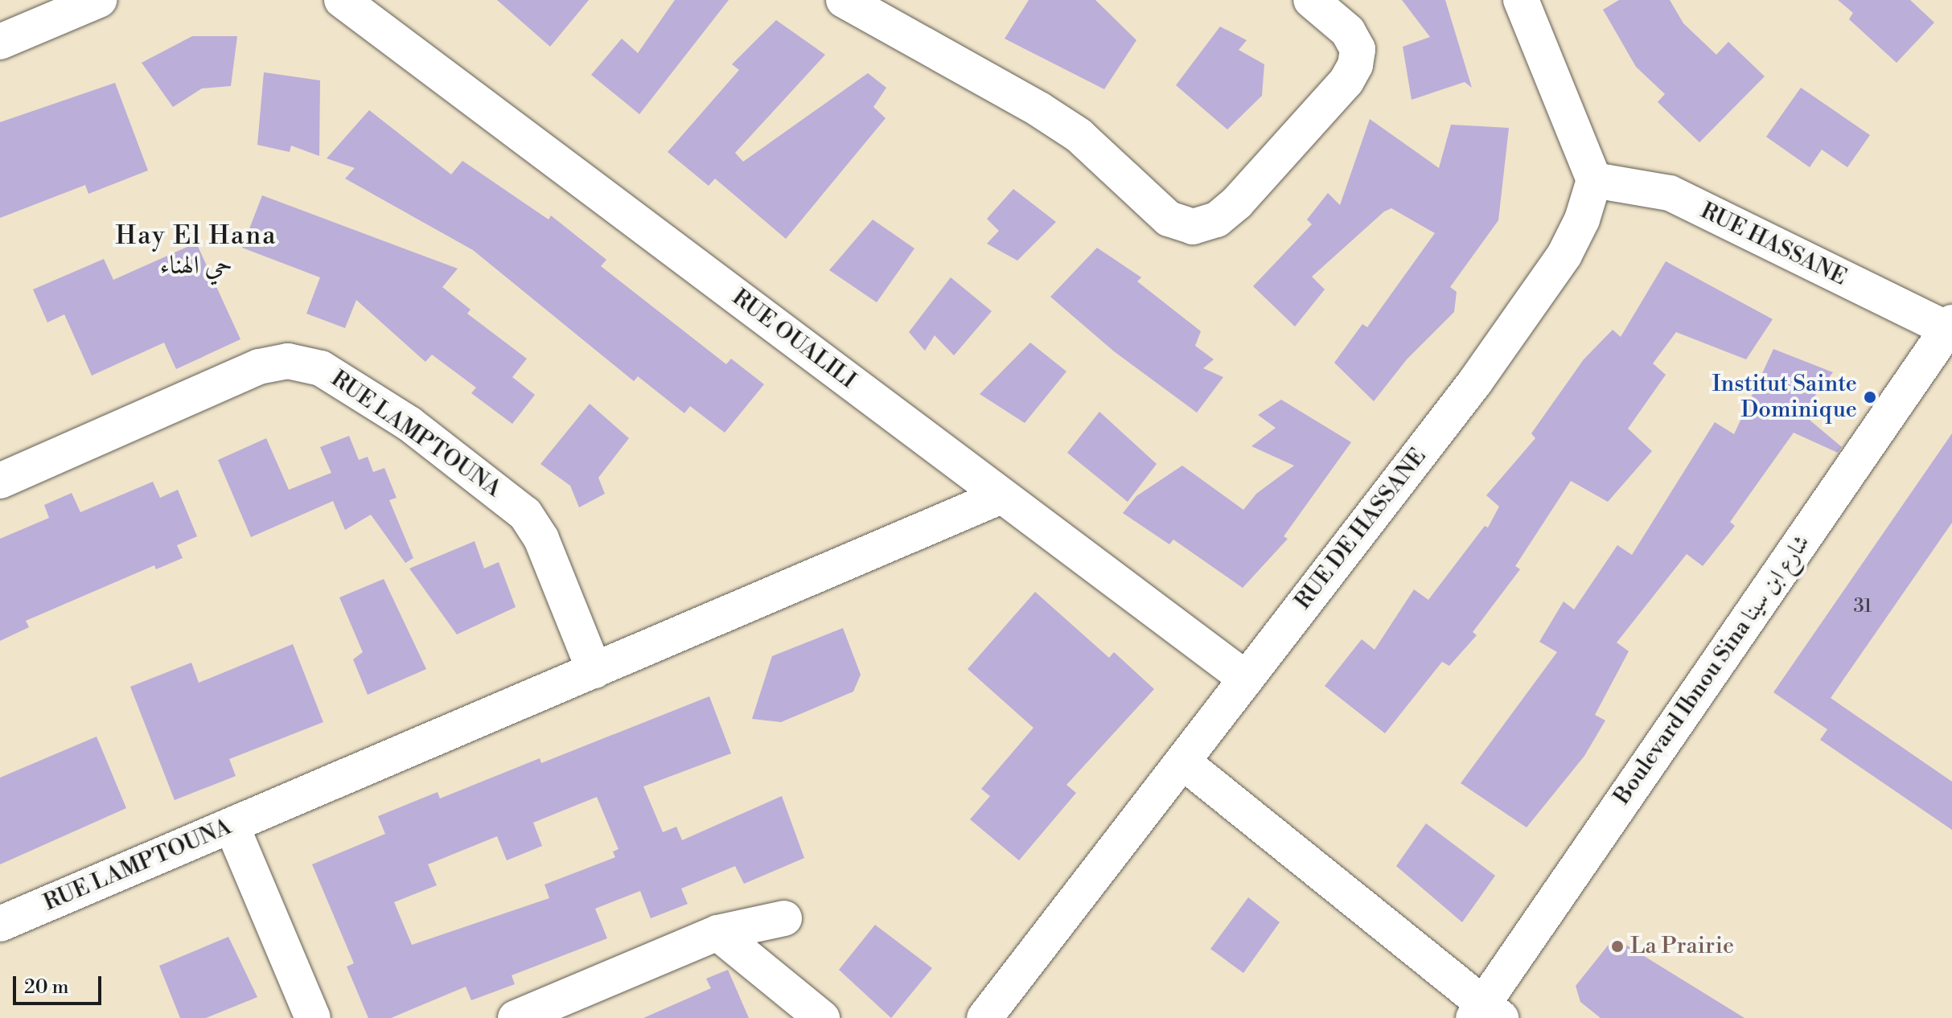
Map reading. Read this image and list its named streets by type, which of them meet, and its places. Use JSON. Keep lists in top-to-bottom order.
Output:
{
  "streets": {
    "street": [
      "RUE HASSANE",
      "RUE OUALILI",
      "RUE LAMPTOUNA",
      "RUE DE HASSANE",
      "Boulevard Ibnou Sina شارع ابن سينا"
    ]
  },
  "crossings": [
    ["RUE HASSANE", "RUE DE HASSANE"],
    ["RUE HASSANE", "Boulevard Ibnou Sina شارع ابن سينا"],
    ["RUE OUALILI", "RUE LAMPTOUNA"],
    ["RUE OUALILI", "RUE DE HASSANE"]
  ],
  "districts": ["Hay El Hana حي الهناء"],
  "places": ["Institut Sainte Dominique", "La Prairie"],
  "house_numbers": ["31"],
  "scale_bar": "20 m"
}
